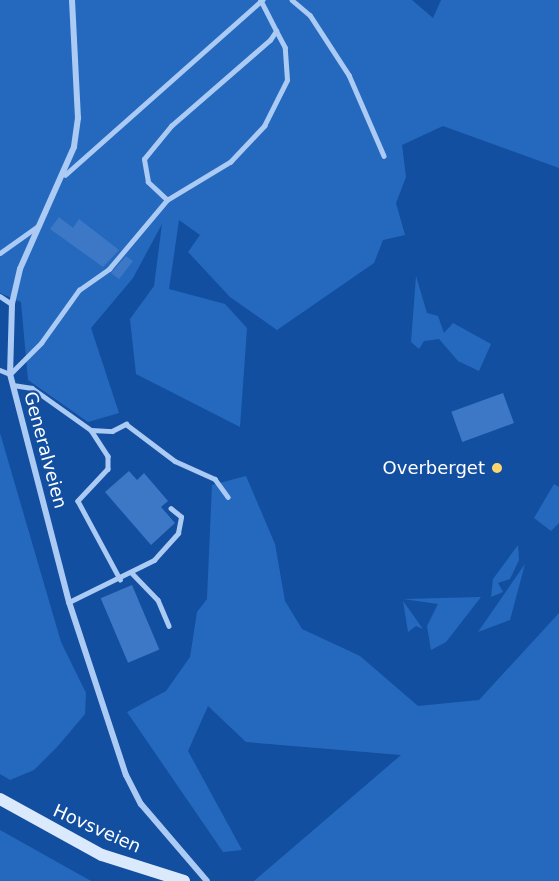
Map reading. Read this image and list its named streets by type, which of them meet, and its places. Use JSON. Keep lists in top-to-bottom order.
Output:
{
  "streets": {
    "street": ["Generalveien", "Hovsveien"]
  },
  "places": ["Overberget"]
}
